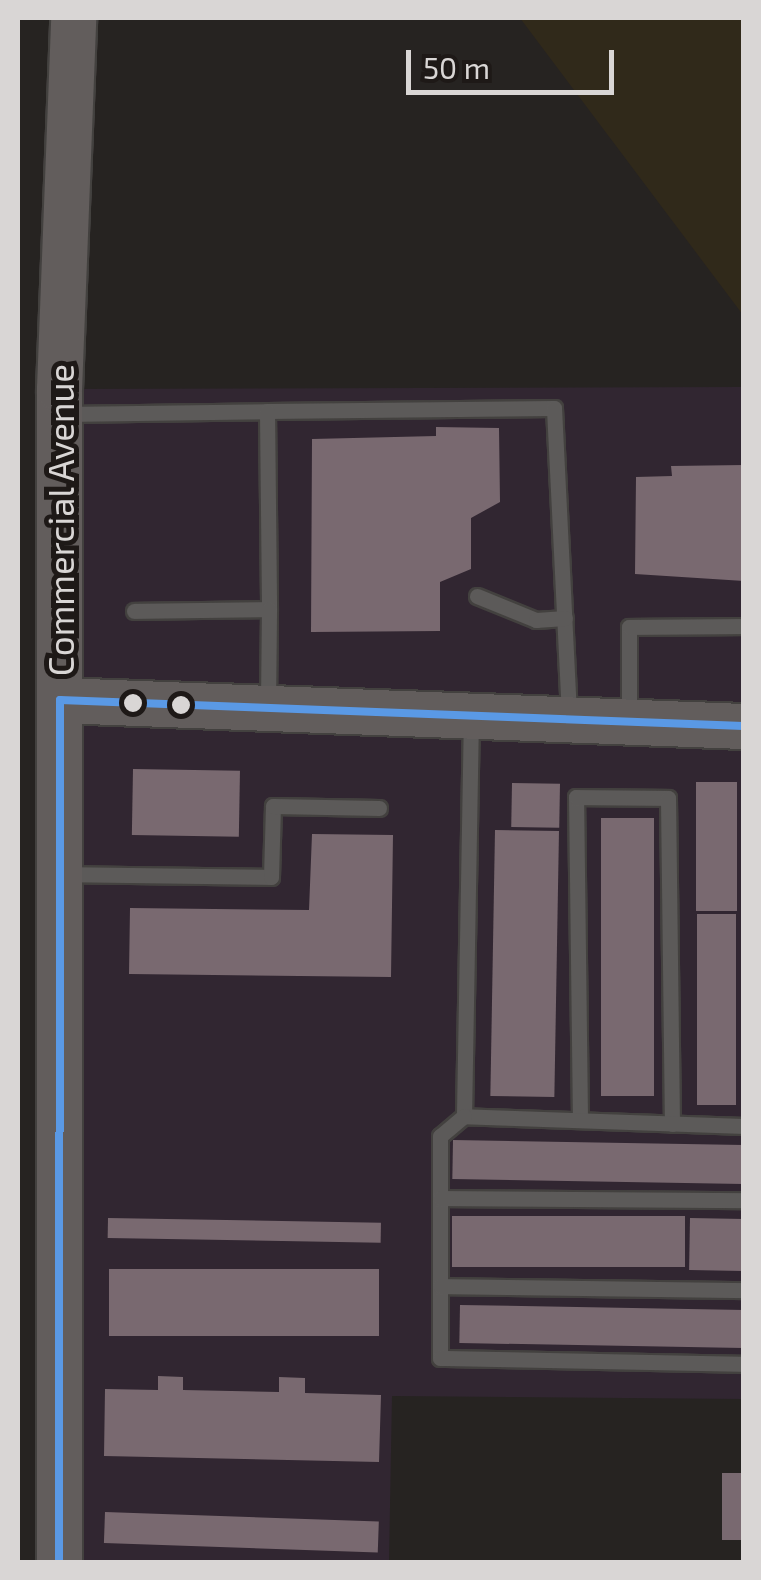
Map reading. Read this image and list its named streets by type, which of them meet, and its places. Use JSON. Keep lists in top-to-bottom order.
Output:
{
  "streets": {
    "street": ["Commercial Avenue"]
  },
  "scale_bar": "50 m"
}
